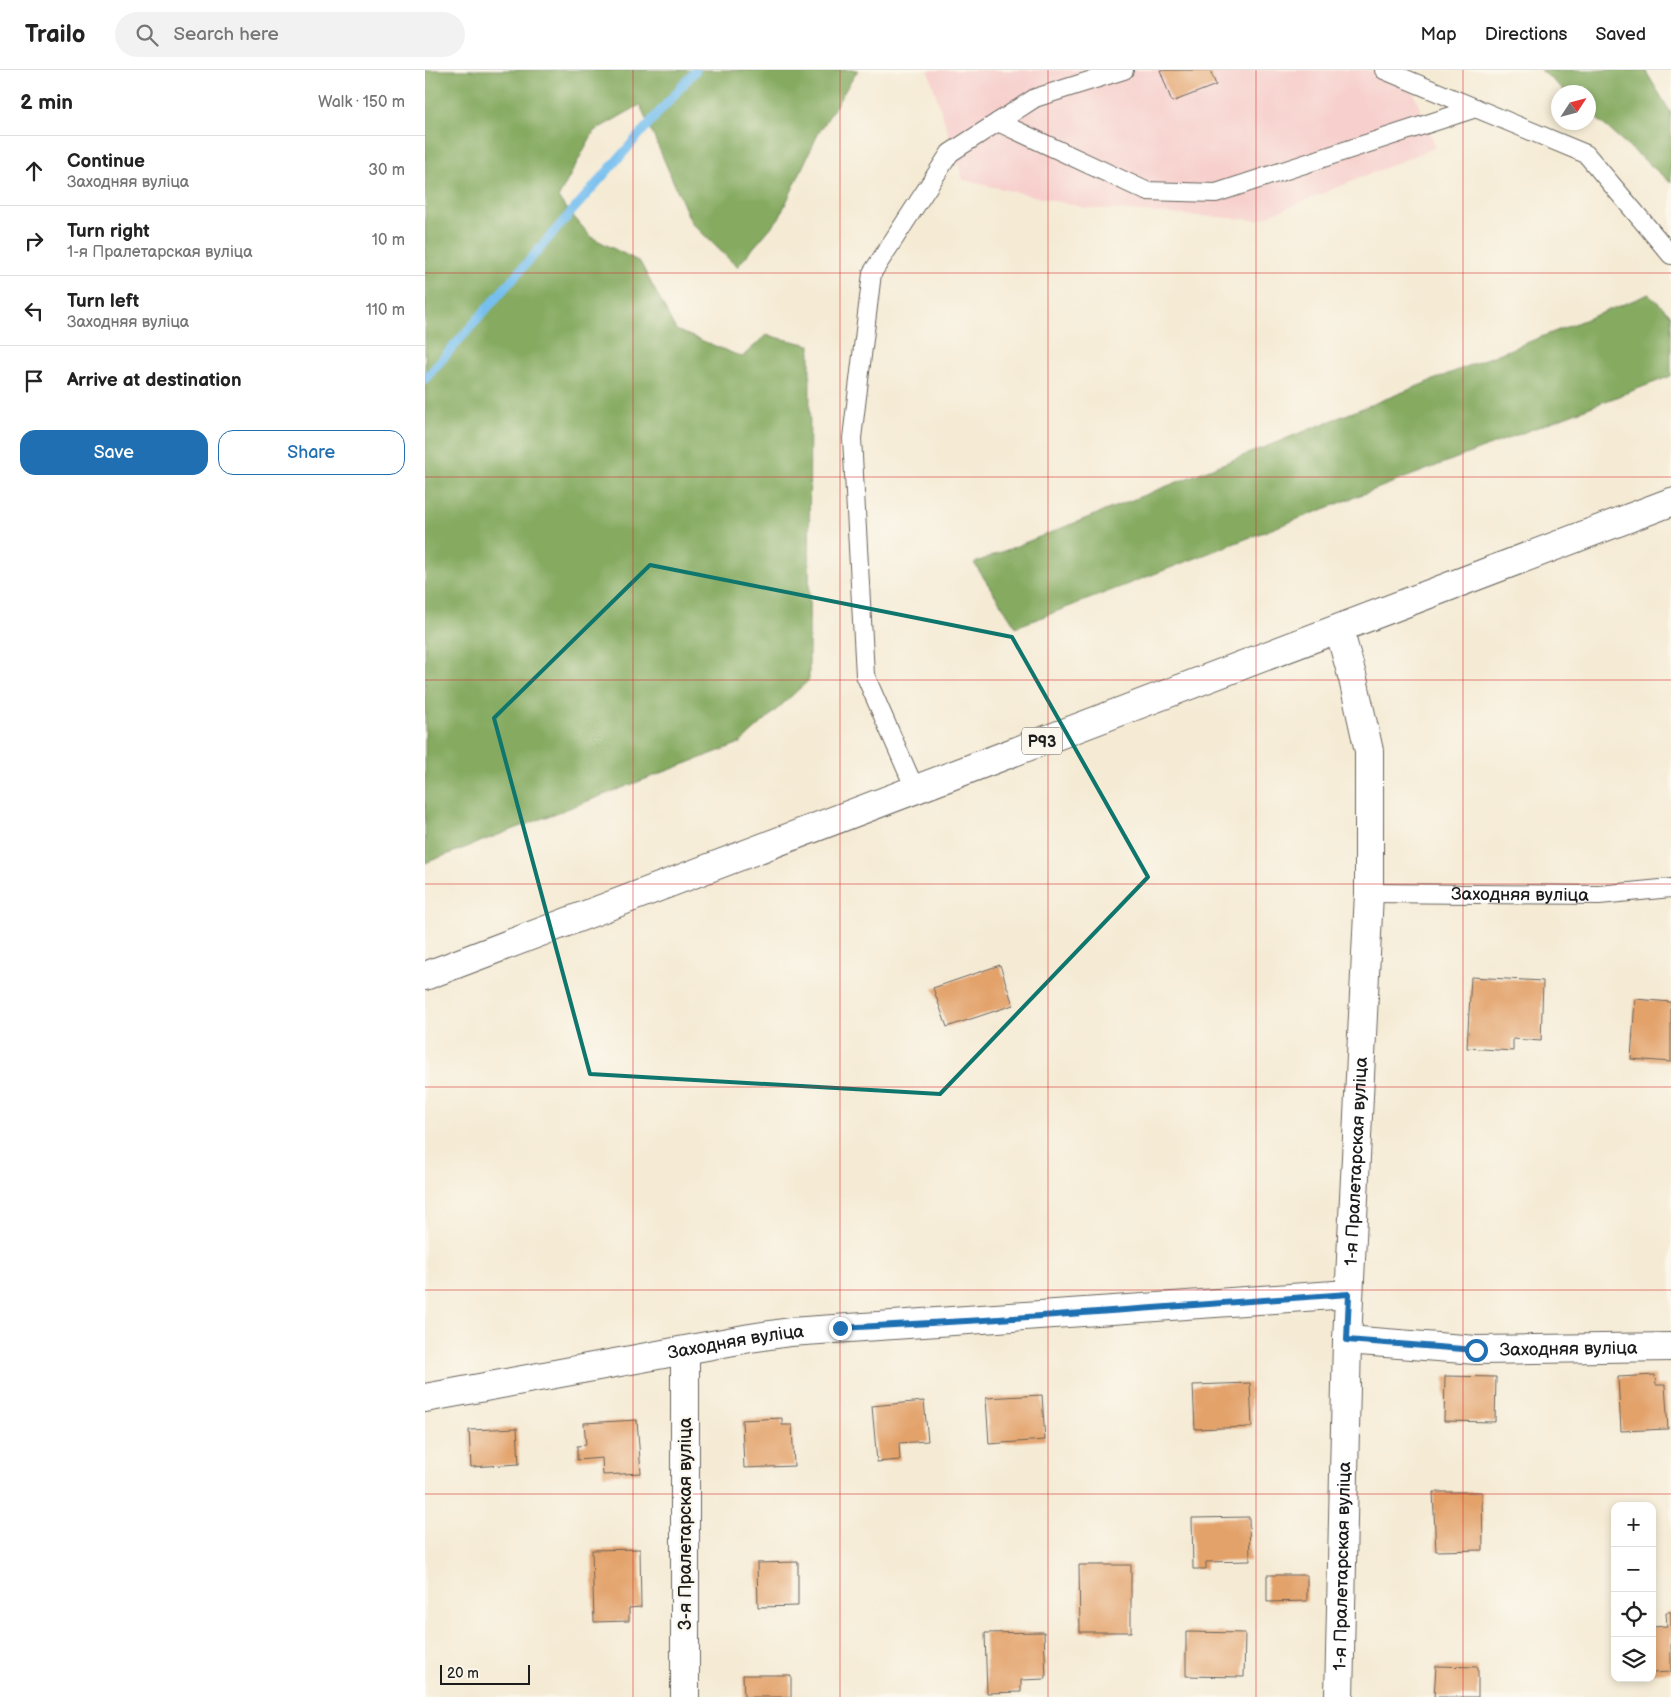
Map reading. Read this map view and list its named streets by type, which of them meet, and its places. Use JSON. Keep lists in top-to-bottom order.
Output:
{
  "streets": {
    "street": [
      "Р93",
      "Заходняя вуліца",
      "1-я Пралетарская вуліца",
      "3-я Пралетарская вуліца"
    ]
  },
  "crossings": [
    ["Р93", "1-я Пралетарская вуліца"],
    ["Заходняя вуліца", "1-я Пралетарская вуліца"],
    ["Заходняя вуліца", "3-я Пралетарская вуліца"]
  ],
  "scale_bar": "20 m",
  "north": "top right",
  "page": {
    "header": "Trailo",
    "search": "Search here",
    "nav": ["Map", "Directions", "Saved"],
    "heading": ["2 min", "Walk · 150 m"],
    "list": [
      ["Continue", "Заходняя вуліца", "30 m"],
      ["Turn right", "1-я Пралетарская вуліца", "10 m"],
      ["Turn left", "Заходняя вуліца", "110 m"],
      "Arrive at destination"
    ],
    "buttons": ["Save", "Share"],
    "map_buttons": ["+", "−"],
    "scale": "20 m"
  }
}
